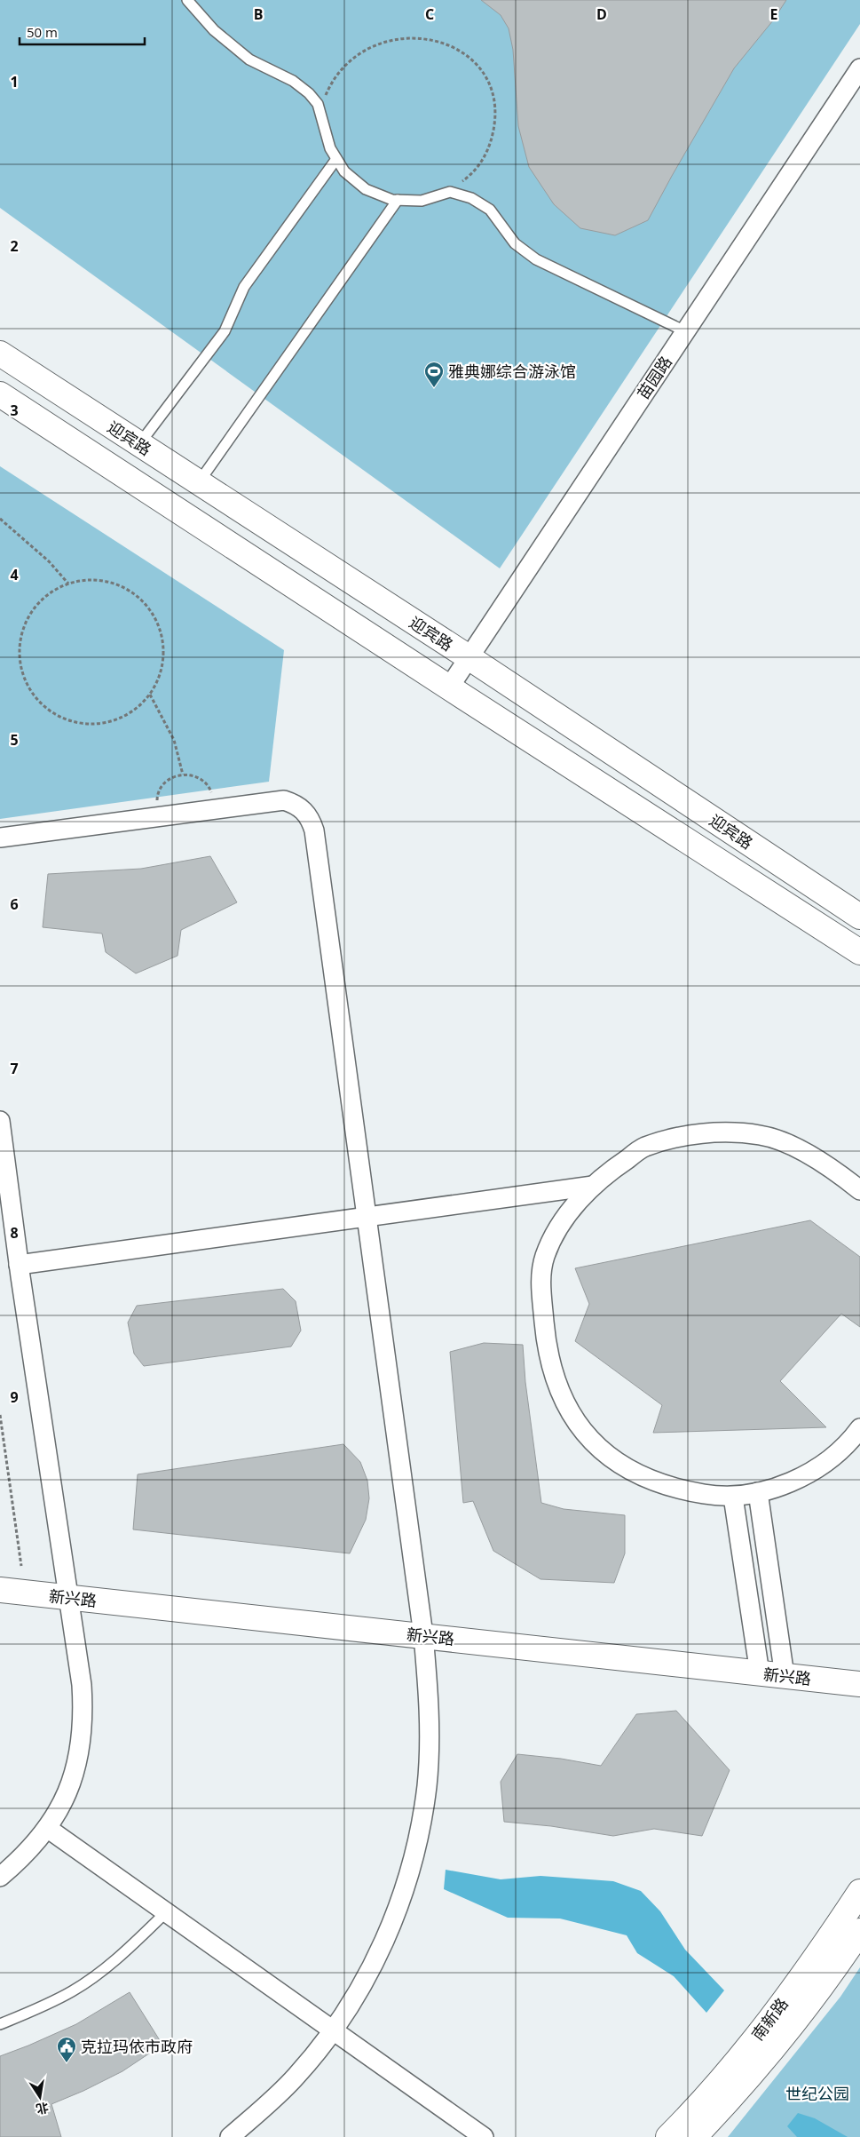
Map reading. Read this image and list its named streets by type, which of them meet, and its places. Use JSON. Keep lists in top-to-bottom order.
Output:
{
  "streets": {
    "main road": ["迎宾路", "新兴路", "南新路"],
    "street": ["苗园路"]
  },
  "crossings": [
    ["苗园路", "迎宾路"]
  ],
  "parks": ["世纪公园"],
  "places": {
    "sports": ["雅典娜综合游泳馆"],
    "public building": ["克拉玛依市政府"]
  },
  "scale_bar": "50 m",
  "north": "bottom",
  "grid": {
    "columns": [
      "B",
      "C",
      "D",
      "E"
    ],
    "rows": [
      "1",
      "2",
      "3",
      "4",
      "5",
      "6",
      "7",
      "8",
      "9"
    ]
  }
}
